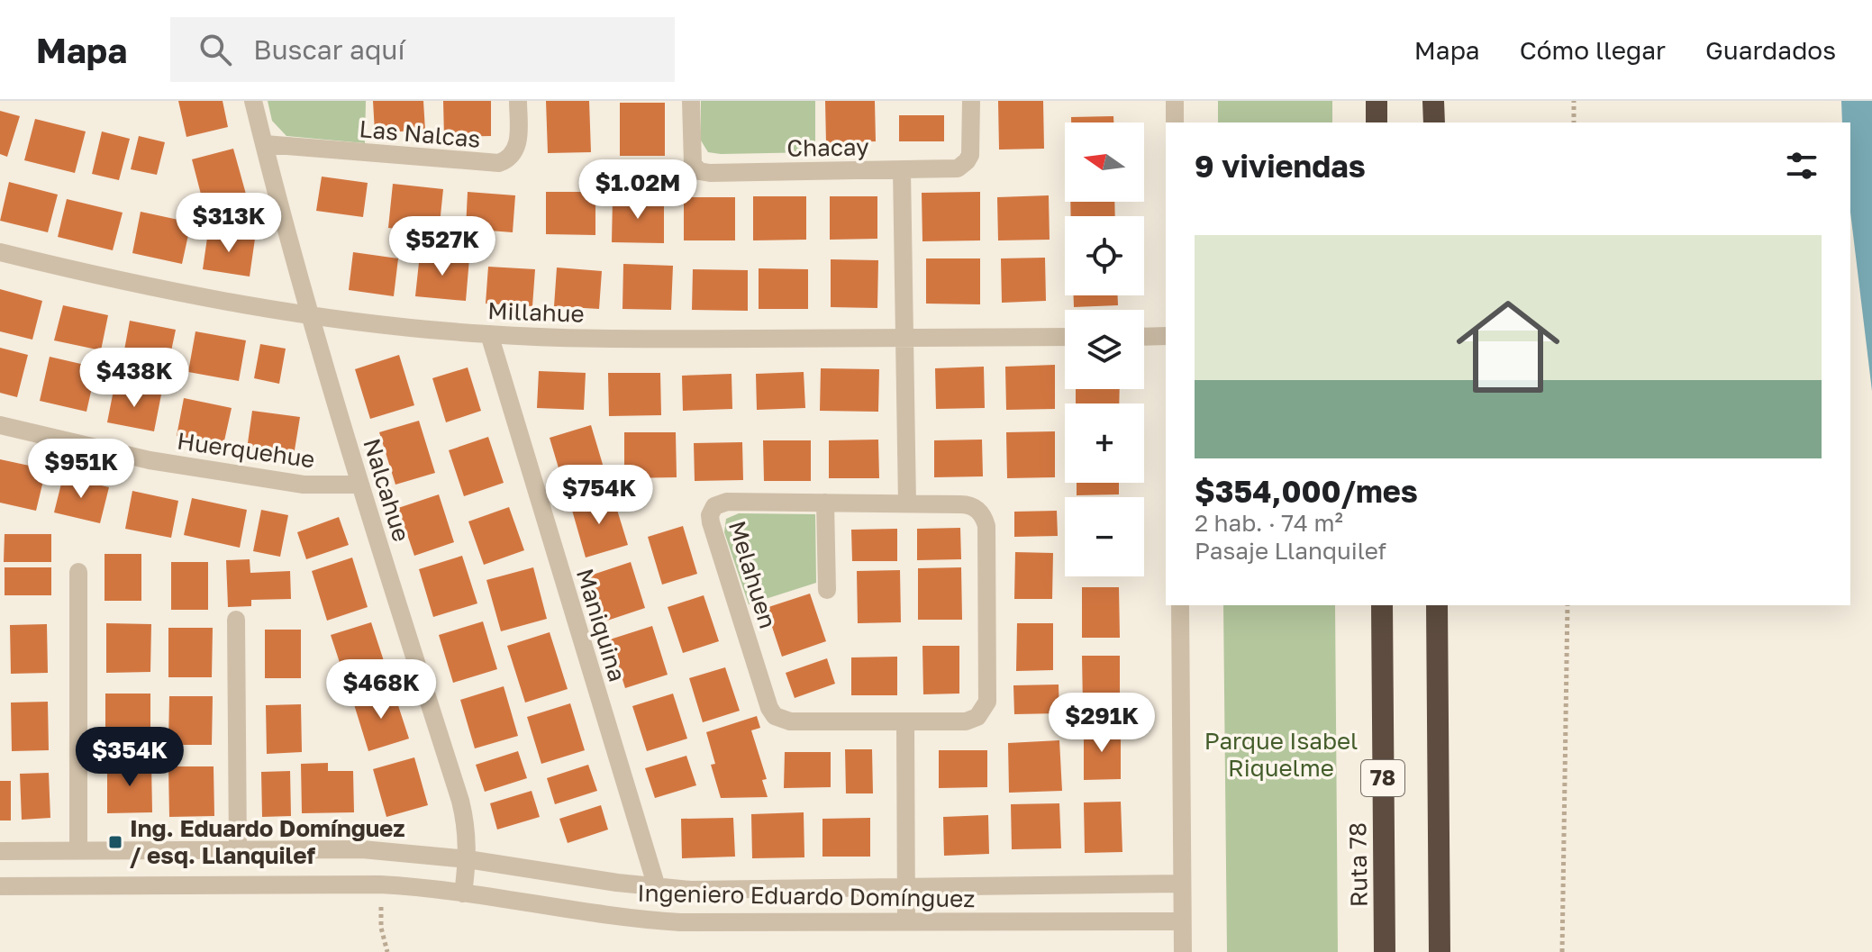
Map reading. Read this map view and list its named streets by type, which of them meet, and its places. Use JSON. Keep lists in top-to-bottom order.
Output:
{
  "streets": {
    "highway": ["78", "Ruta 78"],
    "street": [
      "Las Nalcas",
      "Chacay",
      "Millahue",
      "Huerquehue",
      "Nalcahue",
      "Melahuen",
      "Maniquina",
      "Ingeniero Eduardo Domínguez"
    ]
  },
  "crossings": [
    ["Las Nalcas", "Nalcahue"],
    ["Millahue", "Nalcahue"],
    ["Millahue", "Maniquina"],
    ["Huerquehue", "Nalcahue"],
    ["Nalcahue", "Ingeniero Eduardo Domínguez"],
    ["Maniquina", "Ingeniero Eduardo Domínguez"]
  ],
  "parks": ["Parque Isabel Riquelme"],
  "places": {
    "transit": ["Ing. Eduardo Domínguez / esq. Llanquilef"]
  },
  "north": "left",
  "page": {
    "header": "Mapa",
    "search": "Buscar aquí",
    "nav": ["Mapa", "Cómo llegar", "Guardados"],
    "map_buttons": ["+", "−"],
    "heading": "9 viviendas",
    "price": [
      "$1.02M",
      "$313K",
      "$527K",
      "$438K",
      "$951K",
      "$754K",
      "$468K",
      "$291K",
      "$354K"
    ],
    "list": [
      {
        "name": "$354,000/mes",
        "note": "2 hab. · 74 m² · Pasaje Llanquilef"
      }
    ]
  }
}
